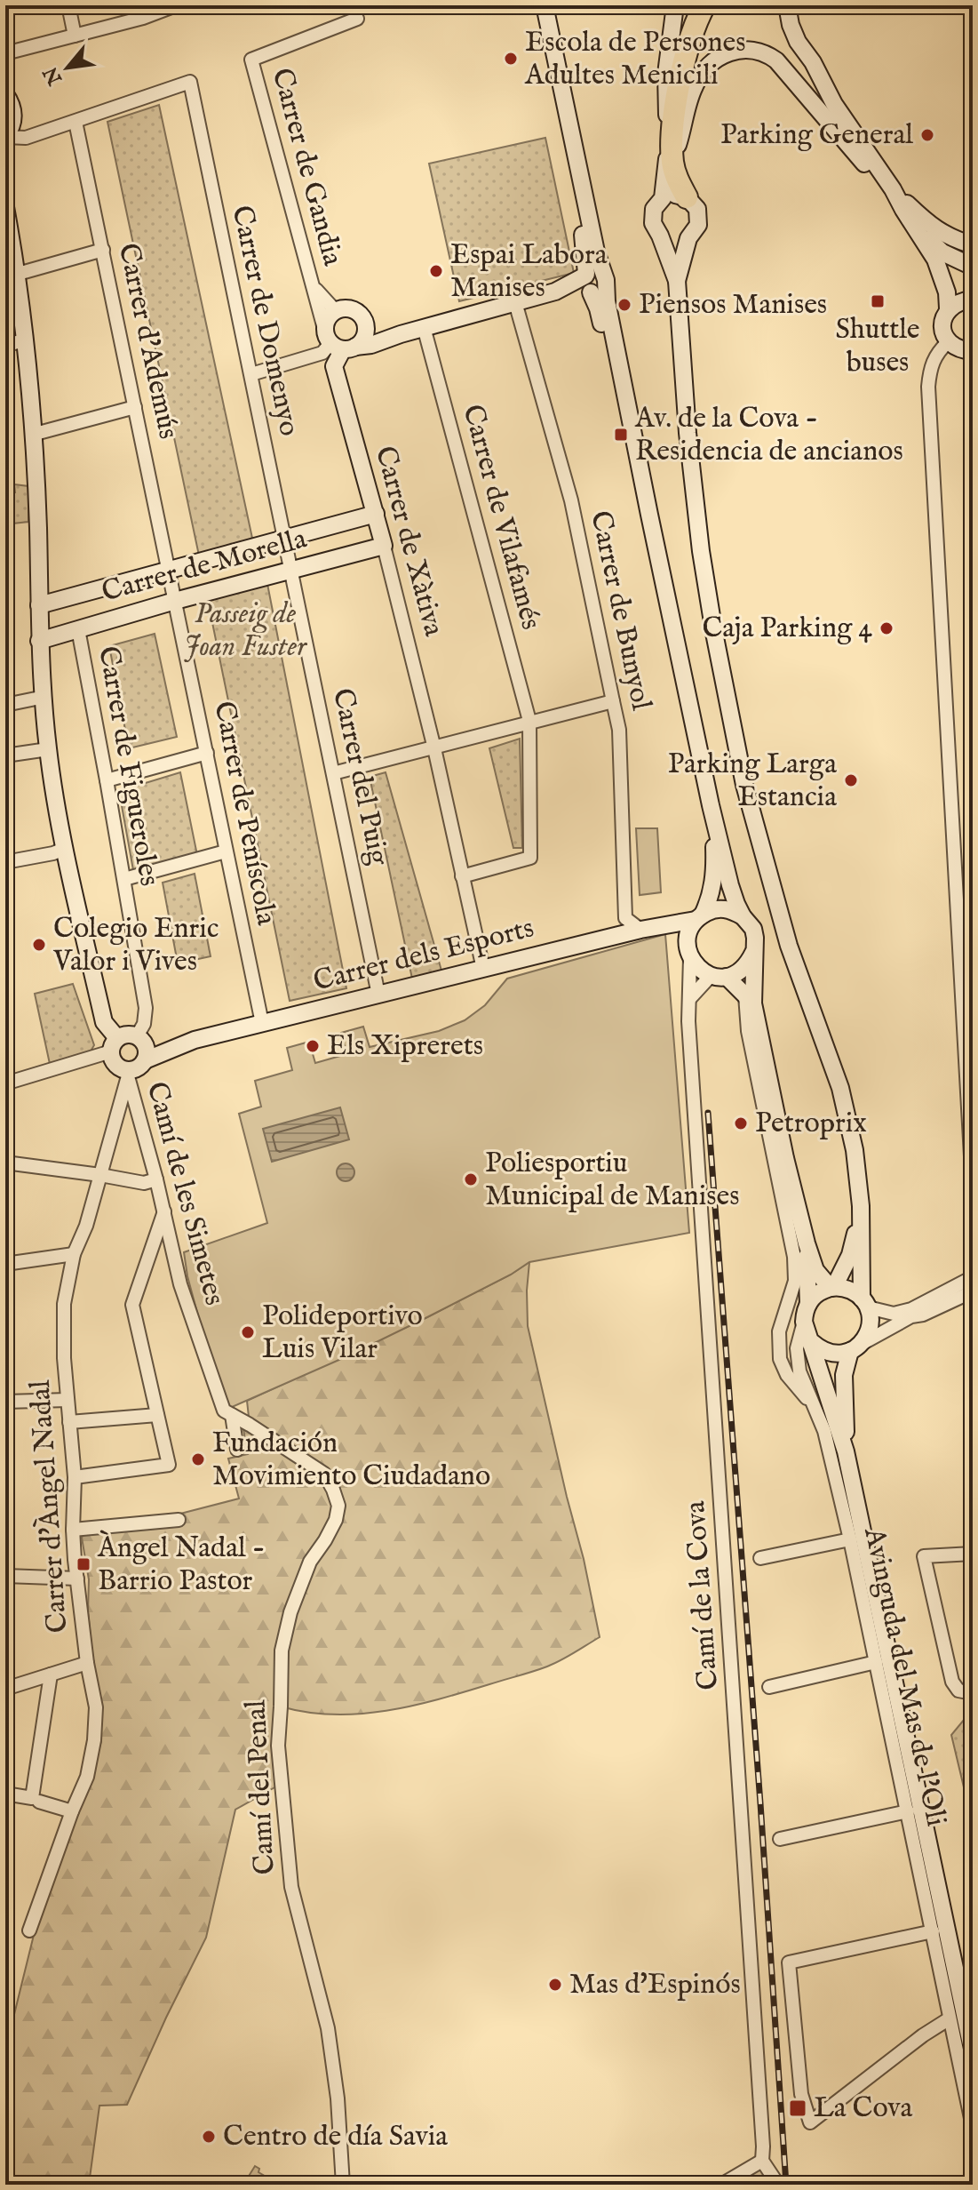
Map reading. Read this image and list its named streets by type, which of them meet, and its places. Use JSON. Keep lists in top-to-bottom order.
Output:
{
  "streets": {
    "main road": ["Carrer de Xàtiva", "Carrer de Morella", "Carrer dels Esports"],
    "street": [
      "Carrer de Gandia",
      "Carrer de Domenyo",
      "Carrer d'Ademús",
      "Carrer de Vilafamés",
      "Carrer de Bunyol",
      "Carrer de Figueroles",
      "Carrer del Puig",
      "Carrer de Peníscola",
      "Camí de les Simetes",
      "Carrer d'Àngel Nadal",
      "Camí de la Cova",
      "Avinguda del Mas de l'Oli",
      "Camí del Penal"
    ]
  },
  "crossings": [
    ["Carrer de Gandia", "Carrer de Xàtiva"],
    ["Carrer de Domenyo", "Carrer d'Ademús"],
    ["Carrer de Domenyo", "Carrer de Morella"],
    ["Carrer de Domenyo", "Carrer del Puig"],
    ["Carrer d'Ademús", "Carrer de Morella"],
    ["Carrer d'Ademús", "Carrer de Peníscola"],
    ["Carrer de Vilafamés", "Carrer de Xàtiva"],
    ["Carrer de Xàtiva", "Carrer de Morella"],
    ["Carrer de Xàtiva", "Carrer dels Esports"],
    ["Carrer de Morella", "Carrer de Figueroles"],
    ["Carrer de Morella", "Carrer del Puig"],
    ["Carrer de Morella", "Carrer de Peníscola"],
    ["Carrer de Bunyol", "Carrer dels Esports"],
    ["Carrer de Figueroles", "Carrer dels Esports"],
    ["Carrer de Figueroles", "Camí de les Simetes"],
    ["Carrer de Figueroles", "Carrer d'Àngel Nadal"],
    ["Carrer del Puig", "Carrer dels Esports"],
    ["Carrer de Peníscola", "Carrer dels Esports"],
    ["Carrer dels Esports", "Camí de les Simetes"],
    ["Carrer dels Esports", "Carrer d'Àngel Nadal"],
    ["Carrer dels Esports", "Camí de la Cova"],
    ["Camí de les Simetes", "Carrer d'Àngel Nadal"],
    ["Camí de les Simetes", "Camí del Penal"]
  ],
  "parks": ["Passeig de Joan Fuster"],
  "places": {
    "other": [
      "Escola de Persones Adultes Menicili",
      "Parking General",
      "Espai Labora Manises",
      "Piensos Manises",
      "Caja Parking 4",
      "Parking Larga Estancia",
      "Colegio Enric Valor i Vives",
      "Els Xiprerets",
      "Petroprix",
      "Poliesportiu Municipal de Manises",
      "Polideportivo Luis Vilar",
      "Fundación Movimiento Ciudadano",
      "Mas d'Espinós",
      "Centro de día Savia"
    ],
    "transit": [
      "Shuttle buses",
      "Av. de la Cova - Residencia de ancianos",
      "Àngel Nadal - Barrio Pastor",
      "La Cova"
    ]
  },
  "north": "bottom left"
}
